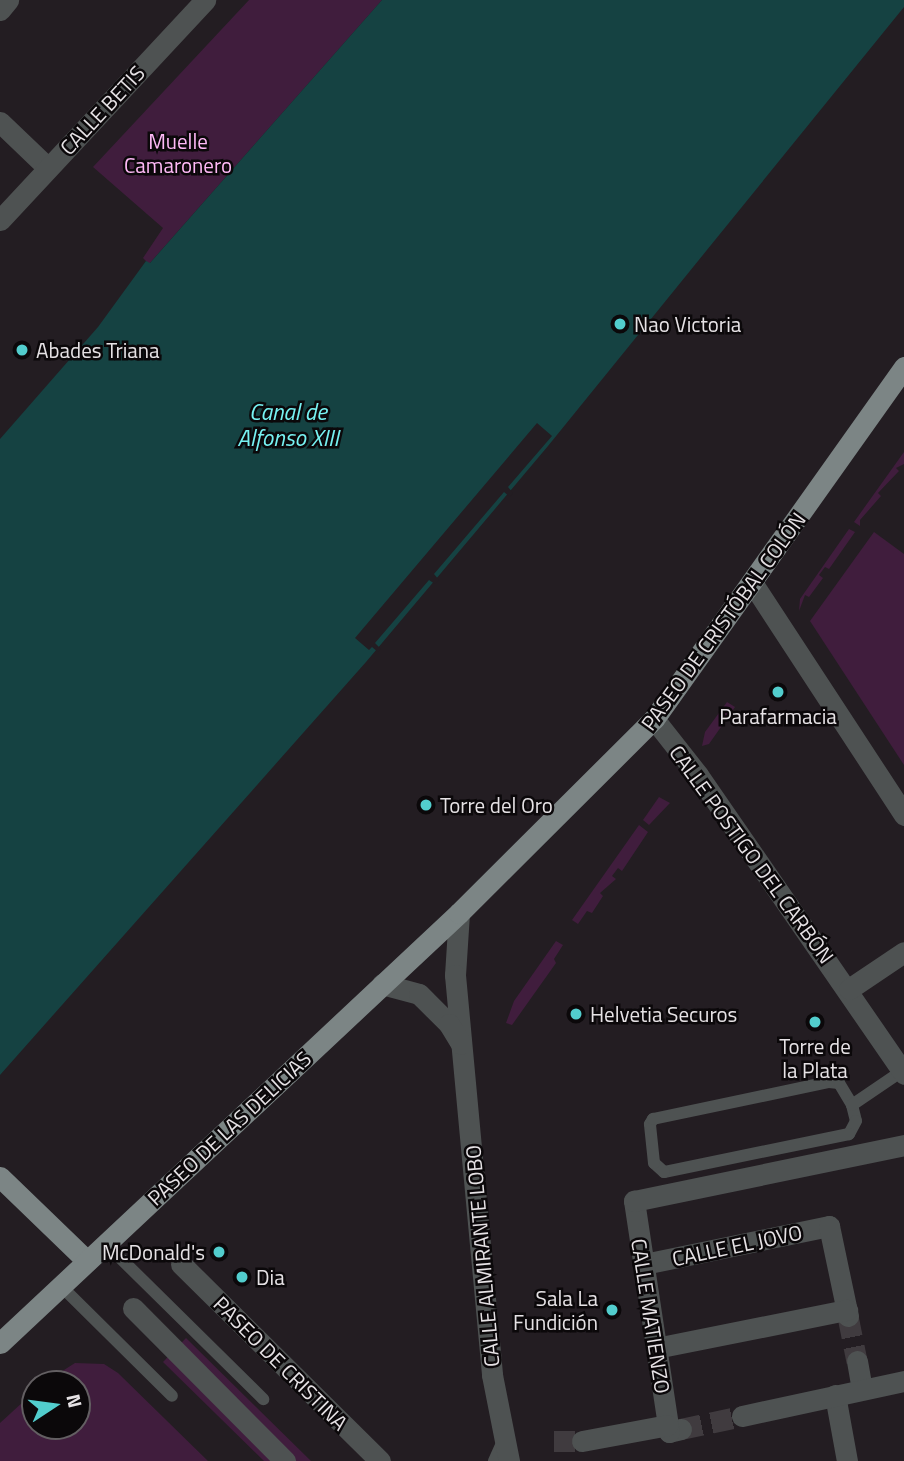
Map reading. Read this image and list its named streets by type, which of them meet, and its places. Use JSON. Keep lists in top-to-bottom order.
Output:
{
  "streets": {
    "main road": ["PASEO DE CRISTÓBAL COLÓN", "PASEO DE LAS DELICIAS"],
    "street": [
      "CALLE BETIS",
      "CALLE POSTIGO DEL CARBÓN",
      "CALLE EL JOVO",
      "CALLE ALMIRANTE LOBO",
      "CALLE MATIENZO",
      "PASEO DE CRISTINA"
    ]
  },
  "crossings": [
    ["PASEO DE CRISTÓBAL COLÓN", "CALLE POSTIGO DEL CARBÓN"],
    ["PASEO DE CRISTÓBAL COLÓN", "PASEO DE LAS DELICIAS"],
    ["PASEO DE CRISTÓBAL COLÓN", "CALLE ALMIRANTE LOBO"],
    ["PASEO DE LAS DELICIAS", "CALLE ALMIRANTE LOBO"],
    ["CALLE EL JOVO", "CALLE MATIENZO"]
  ],
  "water": ["Canal de Alfonso XIII"],
  "parks": ["Muelle Camaronero"],
  "places": [
    "Nao Victoria",
    "Abades Triana",
    "Parafarmacia",
    "Torre del Oro",
    "Helvetia Securos",
    "Torre de la Plata",
    "McDonald's",
    "Dia",
    "Sala La Fundición"
  ],
  "north": "right"
}
